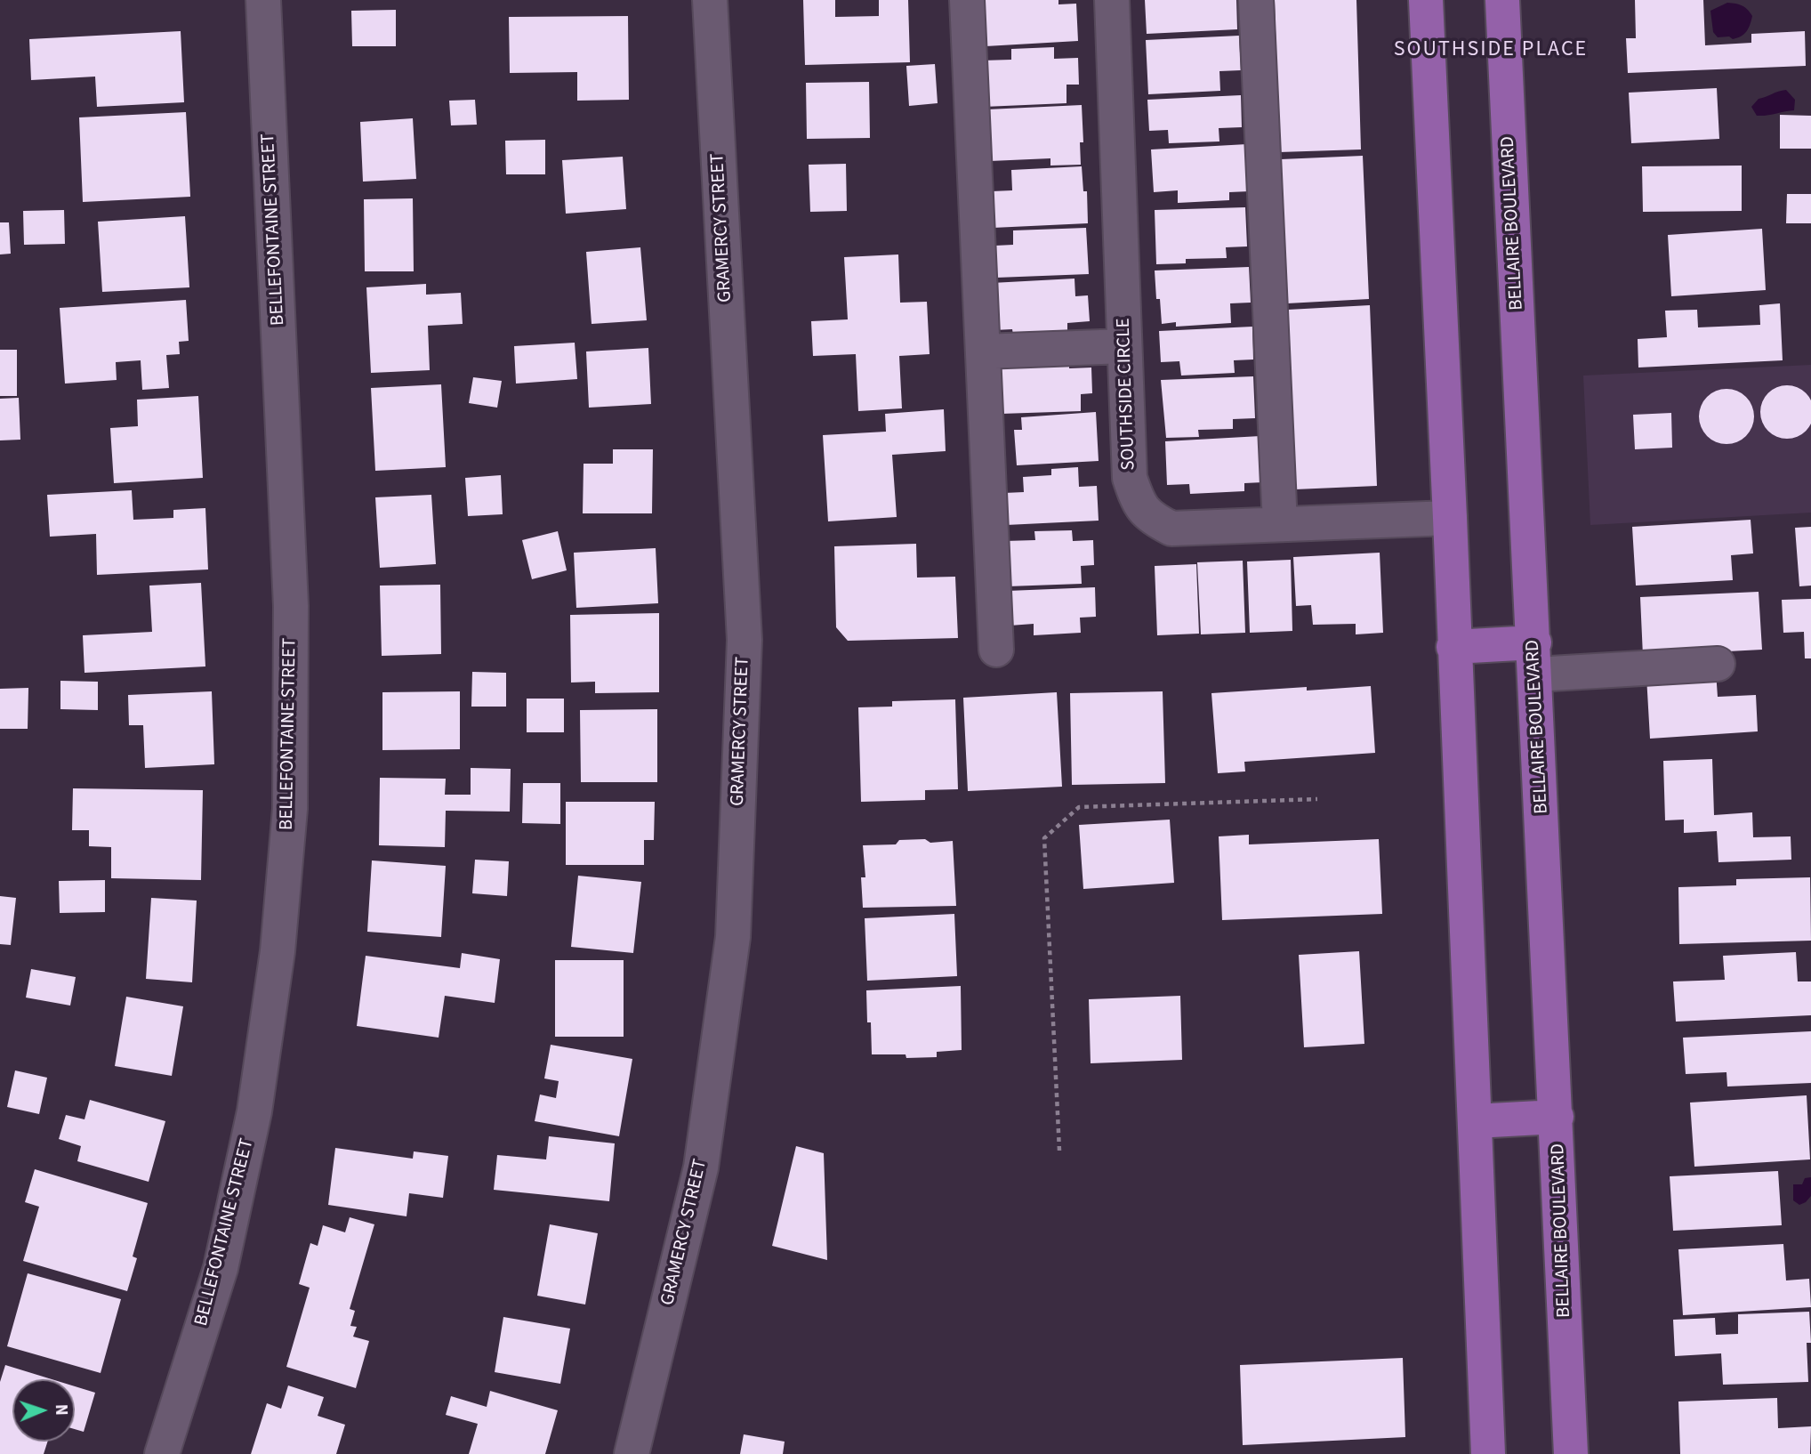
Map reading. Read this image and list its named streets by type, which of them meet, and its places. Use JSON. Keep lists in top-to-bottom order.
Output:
{
  "streets": {
    "main road": ["BELLAIRE BOULEVARD"],
    "street": ["GRAMERCY STREET", "BELLEFONTAINE STREET", "SOUTHSIDE CIRCLE"]
  },
  "districts": ["SOUTHSIDE PLACE"],
  "north": "right"
}
